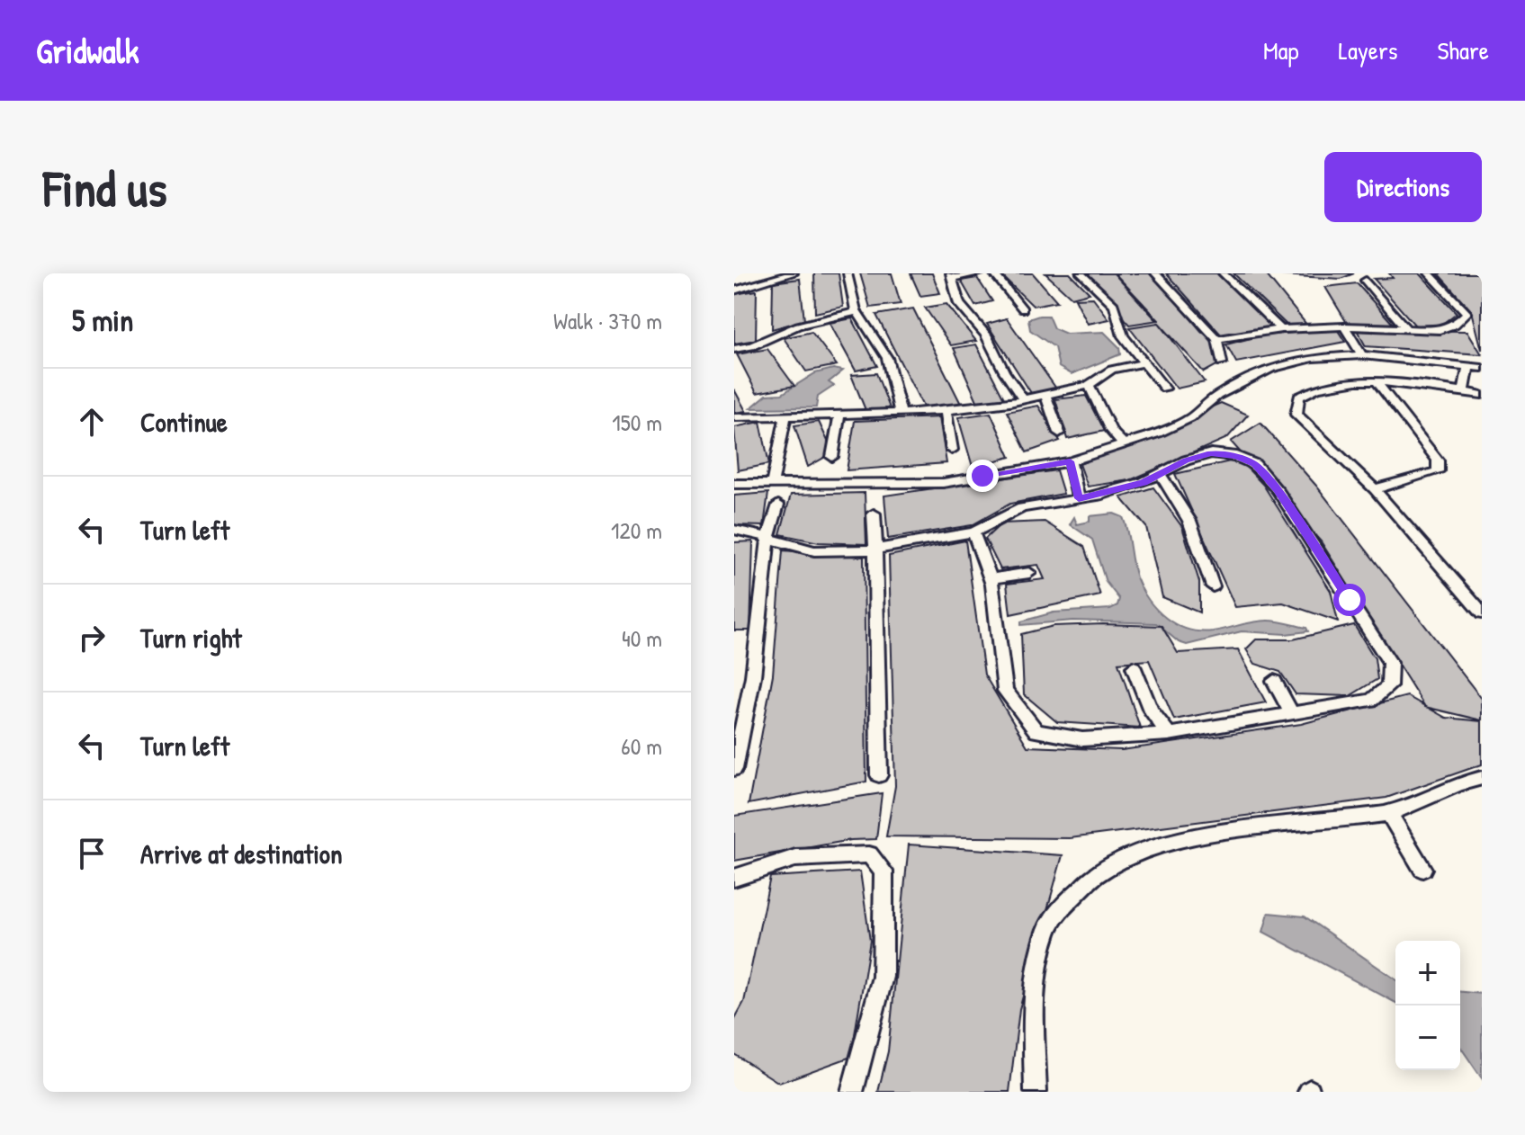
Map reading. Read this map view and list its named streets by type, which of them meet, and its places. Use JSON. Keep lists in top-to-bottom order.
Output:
{
  "page": {
    "header": "Gridwalk",
    "nav": ["Map", "Layers", "Share"],
    "buttons": "Directions",
    "title": "Find us",
    "heading": ["5 min", "Walk · 370 m"],
    "list": [
      ["Continue", "150 m"],
      ["Turn left", "120 m"],
      ["Turn right", "40 m"],
      ["Turn left", "60 m"],
      "Arrive at destination"
    ],
    "map_buttons": ["+", "−"]
  }
}
